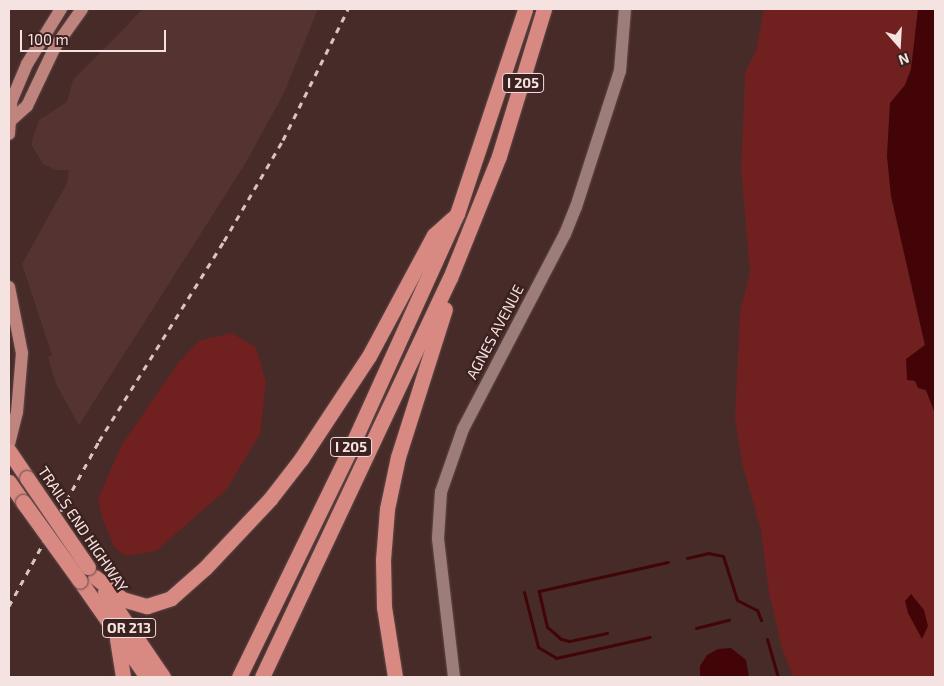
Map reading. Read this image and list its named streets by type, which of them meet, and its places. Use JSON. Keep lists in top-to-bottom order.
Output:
{
  "streets": {
    "highway": ["I 205", "TRAILS END HIGHWAY", "OR 213"],
    "street": ["AGNES AVENUE"]
  },
  "crossings": [
    ["TRAILS END HIGHWAY", "OR 213"]
  ],
  "scale_bar": "100 m",
  "north": "bottom"
}
